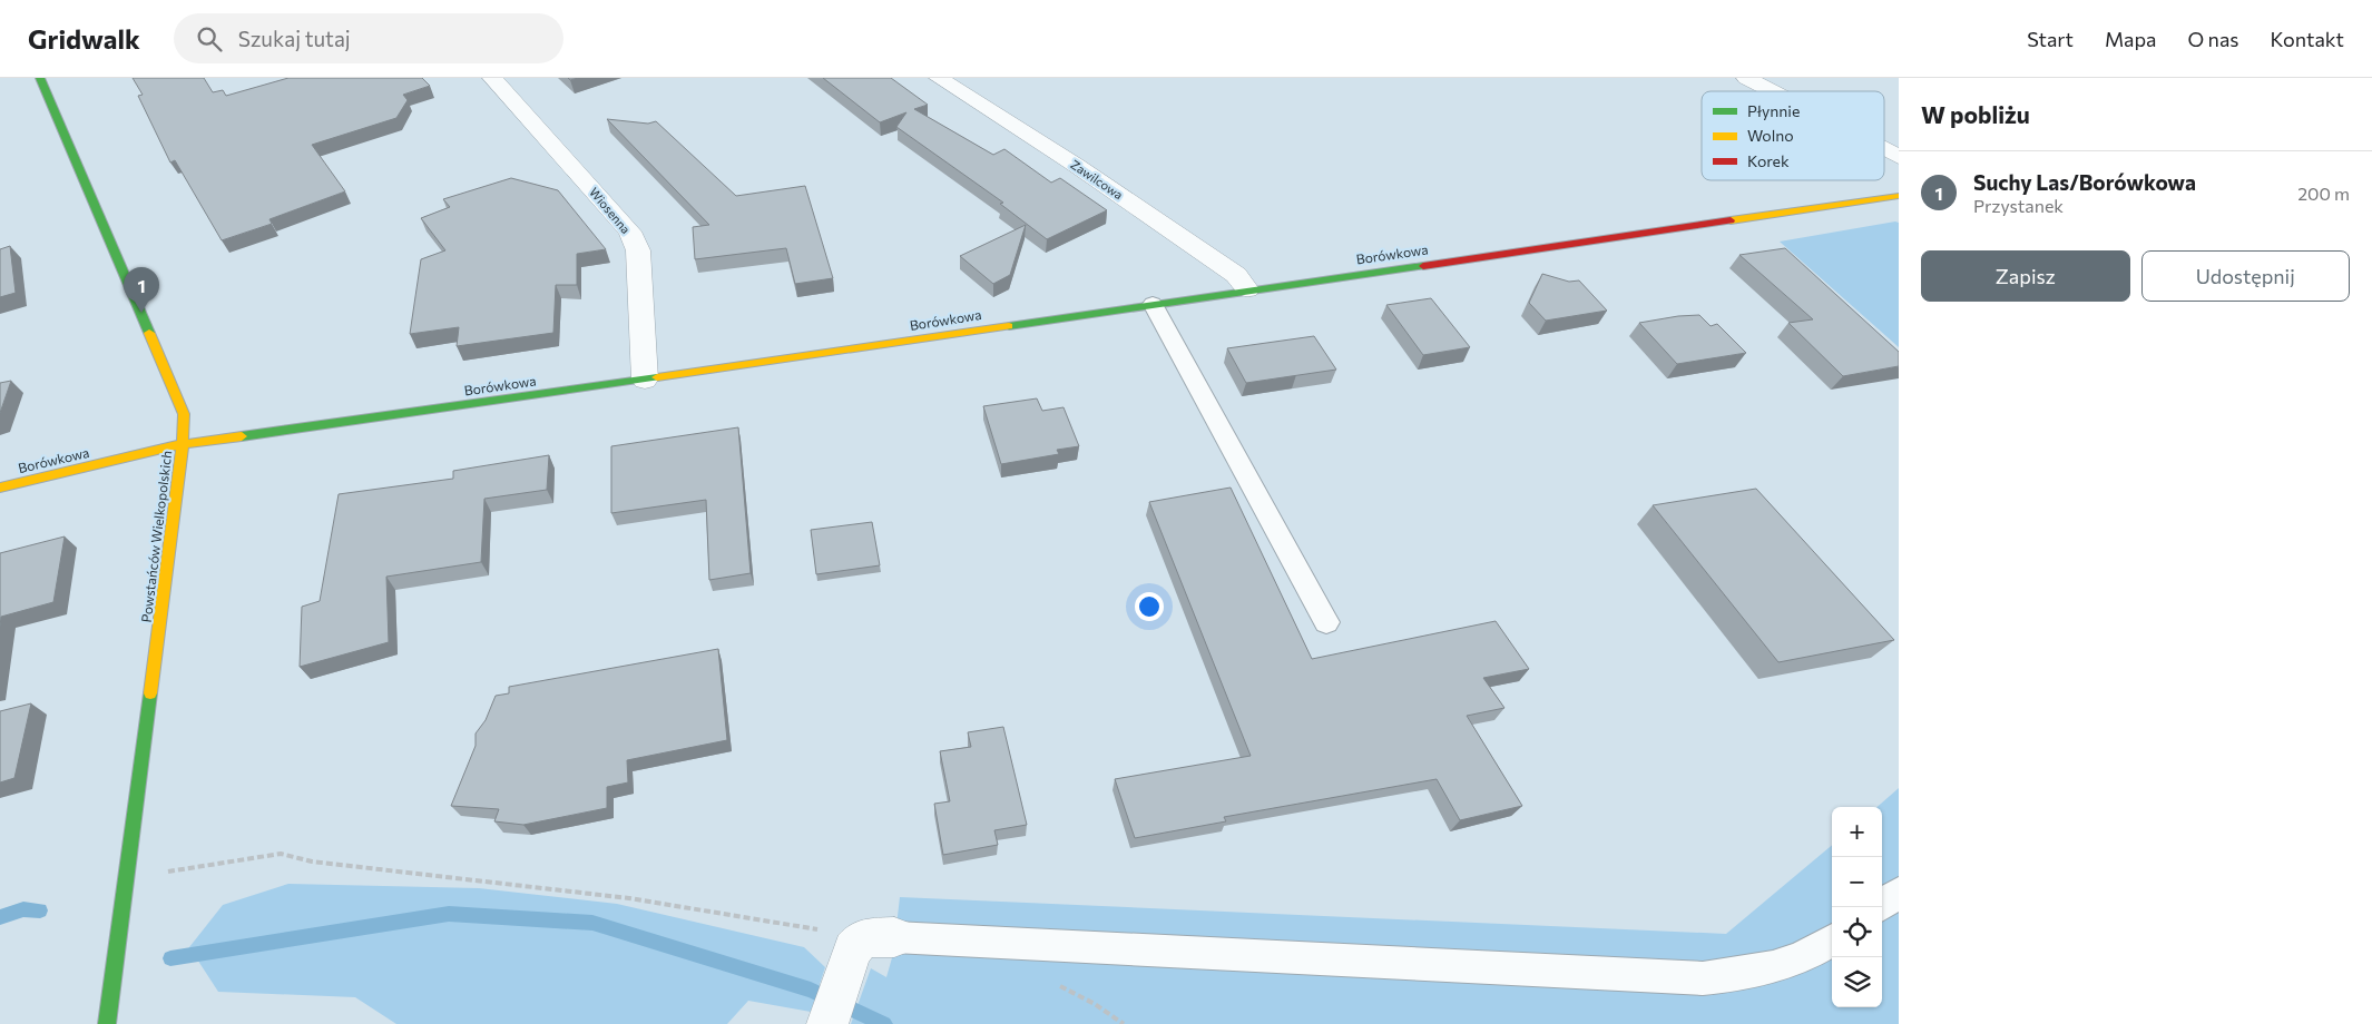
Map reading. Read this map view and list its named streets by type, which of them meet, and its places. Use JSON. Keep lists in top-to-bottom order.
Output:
{
  "streets": {
    "street": [
      "Zawilcowa",
      "Wiosenna",
      "Borówkowa",
      "Powstańców Wielkopolskich"
    ]
  },
  "crossings": [
    ["Zawilcowa", "Borówkowa"],
    ["Wiosenna", "Borówkowa"],
    ["Borówkowa", "Powstańców Wielkopolskich"]
  ],
  "legend": ["Płynnie", "Wolno", "Korek"],
  "page": {
    "header": "Gridwalk",
    "search": "Szukaj tutaj",
    "nav": [
      "Start",
      "Mapa",
      "O nas",
      "Kontakt"
    ],
    "heading": "W pobliżu",
    "list": [
      {
        "mark": "1",
        "name": "Suchy Las/Borówkowa",
        "note": "Przystanek",
        "value": "200 m"
      }
    ],
    "buttons": ["Zapisz", "Udostępnij"],
    "pins": "1",
    "map_buttons": ["+", "−"]
  }
}
